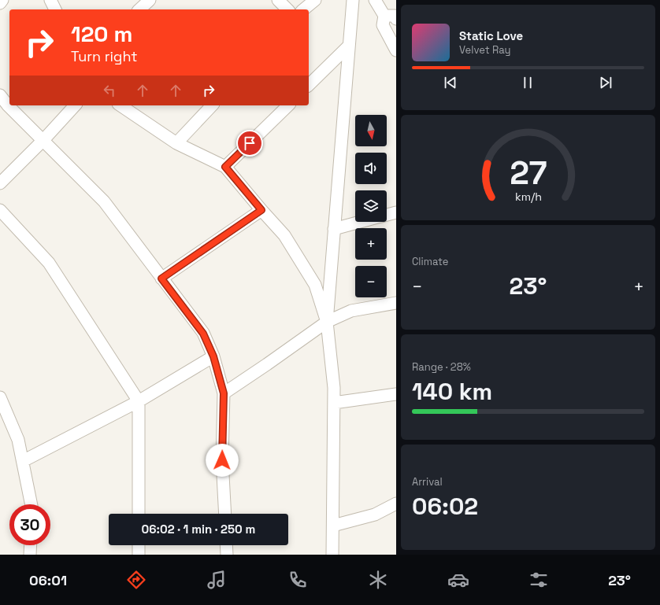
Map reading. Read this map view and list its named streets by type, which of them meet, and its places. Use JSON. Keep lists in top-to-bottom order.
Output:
{
  "north": "bottom",
  "page": {
    "turn": ["120 m", "Turn right"],
    "song": ["Static Love", "Velvet Ray"],
    "map_buttons": ["+", "−"],
    "tile": [
      "Climate",
      ["Range · 28%", "140 km"],
      ["Arrival", "06:02"]
    ],
    "heat": ["−", "23°", "+"],
    "limit": "30",
    "trip": "06:02 · 1 min · 250 m",
    "tabs": ["06:01", "23°"],
    "gauge": ["27", "km/h"]
  }
}
